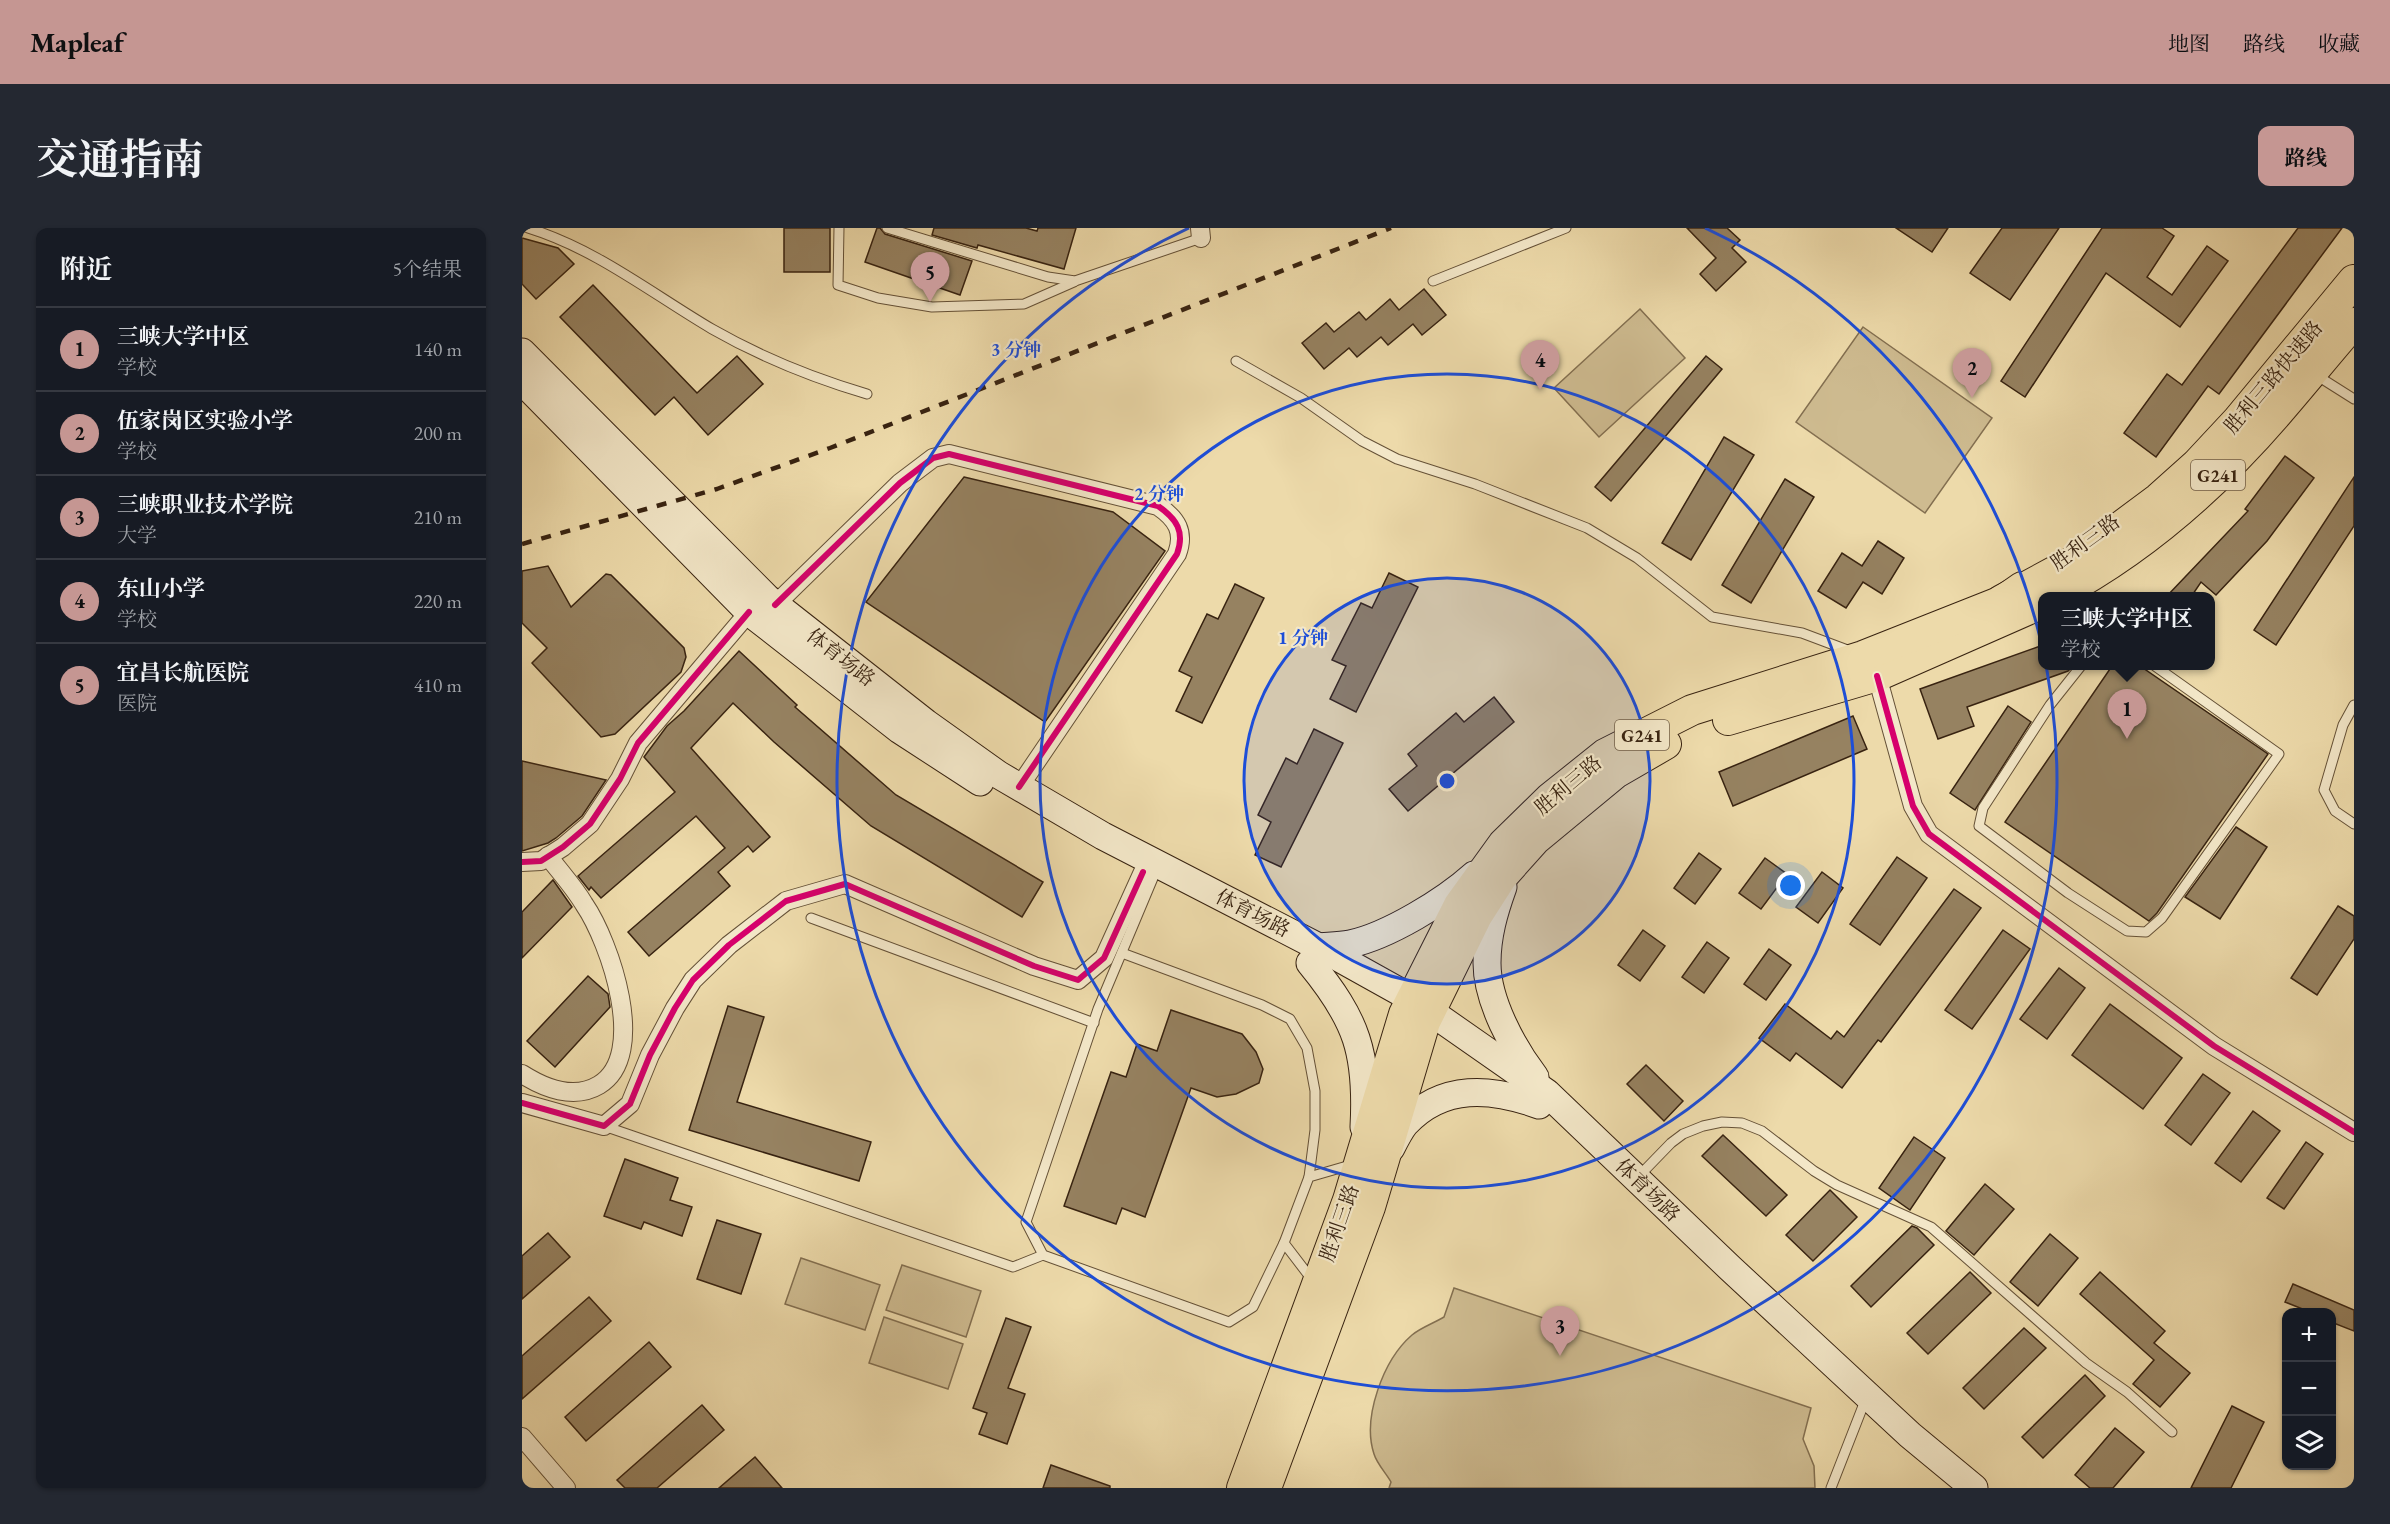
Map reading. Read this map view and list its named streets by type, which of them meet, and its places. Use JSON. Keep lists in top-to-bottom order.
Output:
{
  "streets": {
    "highway": ["胜利三路快速路", "G241"],
    "main road": ["胜利三路", "体育场路"]
  },
  "crossings": [
    ["胜利三路快速路", "G241"],
    ["胜利三路快速路", "胜利三路"],
    ["G241", "胜利三路"],
    ["胜利三路", "体育场路"]
  ],
  "page": {
    "header": "Mapleaf",
    "nav": ["地图", "路线", "收藏"],
    "title": "交通指南",
    "buttons": "路线",
    "heading": ["附近", "5个结果"],
    "pins": [
      "5",
      "4",
      "2",
      "1",
      "3"
    ],
    "list": [
      {
        "mark": "1",
        "name": "三峡大学中区",
        "note": "学校",
        "value": "140 m"
      },
      {
        "mark": "2",
        "name": "伍家岗区实验小学",
        "note": "学校",
        "value": "200 m"
      },
      {
        "mark": "3",
        "name": "三峡职业技术学院",
        "note": "大学",
        "value": "210 m"
      },
      {
        "mark": "4",
        "name": "东山小学",
        "note": "学校",
        "value": "220 m"
      },
      {
        "mark": "5",
        "name": "宜昌长航医院",
        "note": "医院",
        "value": "410 m"
      }
    ],
    "popup": ["三峡大学中区", "学校"],
    "map_buttons": ["+", "−"]
  },
  "rings": ["3 分钟", "2 分钟", "1 分钟"]
}
